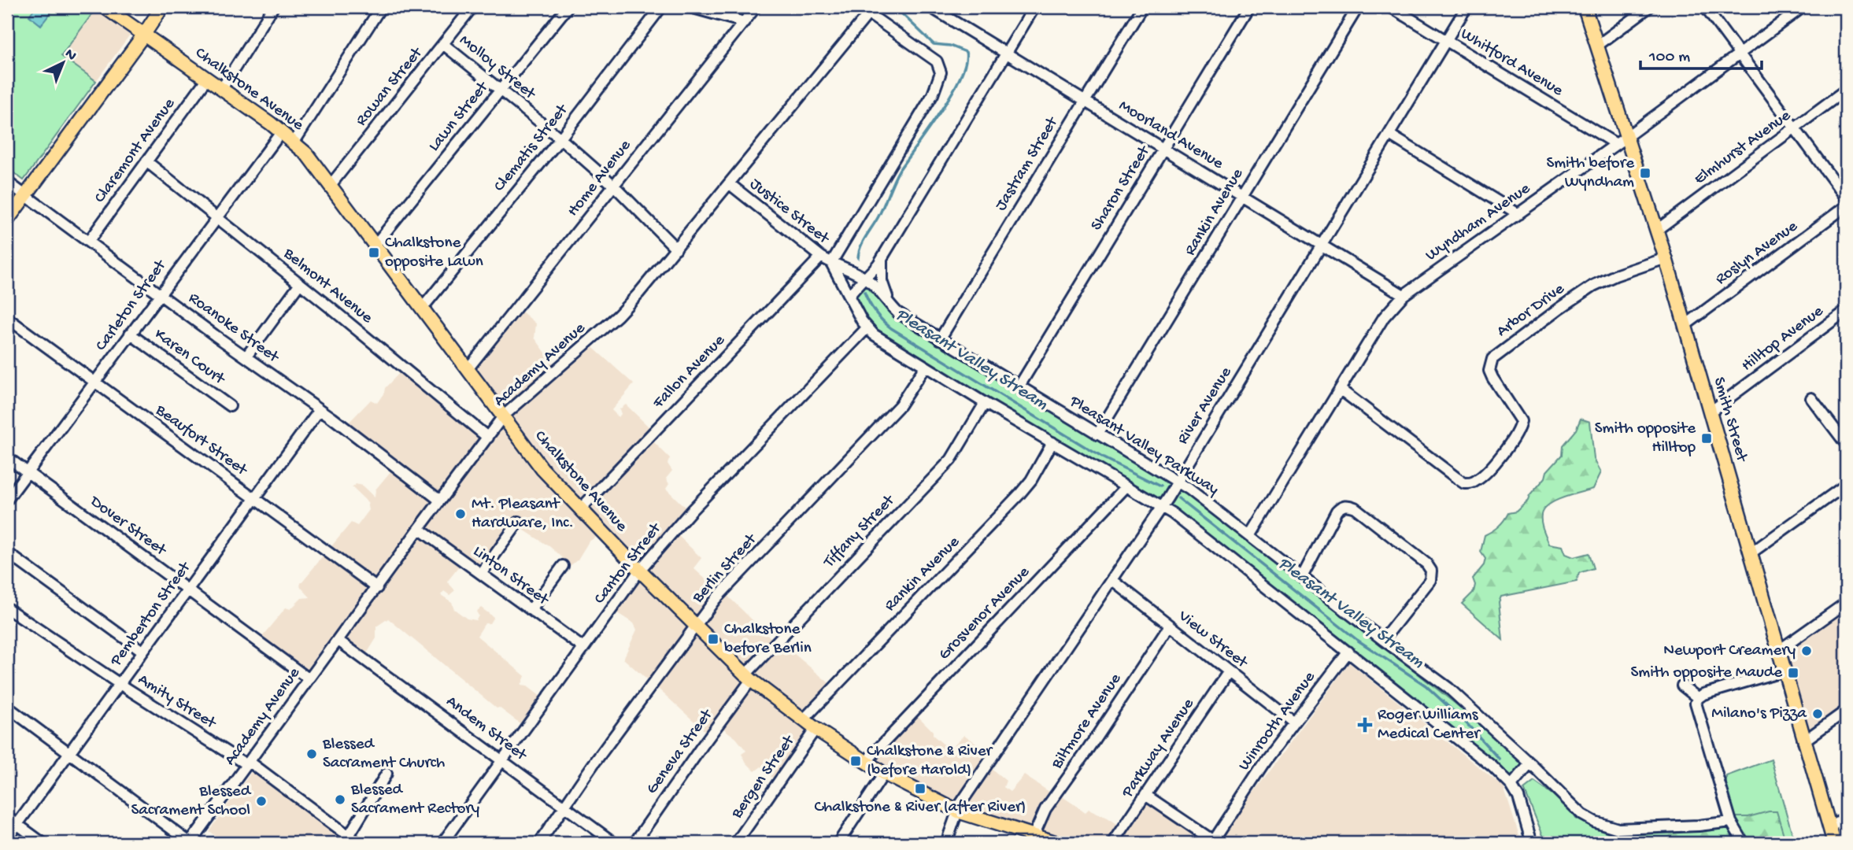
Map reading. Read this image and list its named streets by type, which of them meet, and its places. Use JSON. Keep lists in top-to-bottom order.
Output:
{
  "streets": {
    "main road": ["Chalkstone Avenue", "Smith Street"],
    "street": [
      "Whitford Avenue",
      "Molloy Street",
      "Rowan Street",
      "Lawn Street",
      "Moorland Avenue",
      "Elmhurst Avenue",
      "Clematis Street",
      "Claremont Avenue",
      "Jastram Street",
      "Home Avenue",
      "Sharon Street",
      "Justice Street",
      "Rankin Avenue",
      "Wyndham Avenue",
      "Roslyn Avenue",
      "Belmont Avenue",
      "Carleton Street",
      "Arbor Drive",
      "Roanoke Street",
      "Hilltop Avenue",
      "Karen Court",
      "Academy Avenue",
      "Fallon Avenue",
      "River Avenue",
      "Beaufort Street",
      "Pleasant Valley Parkway",
      "Dover Street",
      "Tiffany Street",
      "Canton Street",
      "Berlin Street",
      "Linton Street",
      "Grosvenor Avenue",
      "Pemberton Street",
      "View Street",
      "Amity Street",
      "Biltmore Avenue",
      "Winrooth Avenue",
      "Andem Street",
      "Parkway Avenue",
      "Geneva Street",
      "Bergen Street"
    ]
  },
  "crossings": [
    ["Whitford Avenue", "Wyndham Avenue"],
    ["Whitford Avenue", "River Avenue"],
    ["Whitford Avenue", "Smith Street"],
    ["Molloy Street", "Rowan Street"],
    ["Molloy Street", "Lawn Street"],
    ["Molloy Street", "Clematis Street"],
    ["Molloy Street", "Home Avenue"],
    ["Molloy Street", "Academy Avenue"],
    ["Rowan Street", "Chalkstone Avenue"],
    ["Chalkstone Avenue", "Lawn Street"],
    ["Chalkstone Avenue", "Clematis Street"],
    ["Chalkstone Avenue", "Claremont Avenue"],
    ["Chalkstone Avenue", "Home Avenue"],
    ["Chalkstone Avenue", "Rankin Avenue"],
    ["Chalkstone Avenue", "Carleton Street"],
    ["Chalkstone Avenue", "Academy Avenue"],
    ["Chalkstone Avenue", "Fallon Avenue"],
    ["Chalkstone Avenue", "River Avenue"],
    ["Chalkstone Avenue", "Tiffany Street"],
    ["Chalkstone Avenue", "Canton Street"],
    ["Chalkstone Avenue", "Berlin Street"],
    ["Chalkstone Avenue", "Grosvenor Avenue"],
    ["Chalkstone Avenue", "Biltmore Avenue"],
    ["Chalkstone Avenue", "Geneva Street"],
    ["Chalkstone Avenue", "Bergen Street"],
    ["Moorland Avenue", "Jastram Street"],
    ["Moorland Avenue", "Sharon Street"],
    ["Moorland Avenue", "Rankin Avenue"],
    ["Moorland Avenue", "Wyndham Avenue"],
    ["Moorland Avenue", "River Avenue"],
    ["Elmhurst Avenue", "Smith Street"],
    ["Claremont Avenue", "Belmont Avenue"],
    ["Claremont Avenue", "Roanoke Street"],
    ["Jastram Street", "Pleasant Valley Parkway"],
    ["Sharon Street", "Pleasant Valley Parkway"],
    ["Justice Street", "Academy Avenue"],
    ["Justice Street", "Fallon Avenue"],
    ["Justice Street", "Pleasant Valley Parkway"],
    ["Rankin Avenue", "Pleasant Valley Parkway"],
    ["Wyndham Avenue", "Arbor Drive"],
    ["Wyndham Avenue", "Smith Street"],
    ["Wyndham Avenue", "Pleasant Valley Parkway"],
    ["Roslyn Avenue", "Smith Street"],
    ["Belmont Avenue", "Carleton Street"],
    ["Belmont Avenue", "Academy Avenue"],
    ["Carleton Street", "Roanoke Street"],
    ["Carleton Street", "Karen Court"],
    ["Carleton Street", "Beaufort Street"],
    ["Carleton Street", "Dover Street"],
    ["Arbor Drive", "Smith Street"],
    ["Roanoke Street", "Academy Avenue"],
    ["Roanoke Street", "Pemberton Street"],
    ["Hilltop Avenue", "Smith Street"],
    ["Academy Avenue", "Beaufort Street"],
    ["Academy Avenue", "Dover Street"],
    ["Academy Avenue", "Linton Street"],
    ["Academy Avenue", "Amity Street"],
    ["Academy Avenue", "Andem Street"],
    ["River Avenue", "Pleasant Valley Parkway"],
    ["River Avenue", "View Street"],
    ["Beaufort Street", "Pemberton Street"],
    ["Dover Street", "Pemberton Street"],
    ["Tiffany Street", "Geneva Street"],
    ["Canton Street", "Linton Street"],
    ["Canton Street", "Andem Street"],
    ["Berlin Street", "Andem Street"],
    ["Pemberton Street", "Amity Street"],
    ["View Street", "Biltmore Avenue"],
    ["View Street", "Winrooth Avenue"],
    ["View Street", "Parkway Avenue"],
    ["Winrooth Avenue", "Parkway Avenue"]
  ],
  "water": ["Pleasant Valley Stream"],
  "places": {
    "transit": [
      "Smith before Wyndham",
      "Chalkstone opposite Lawn",
      "Smith opposite Hilltop",
      "Chalkstone before Berlin",
      "Smith opposite Maude",
      "Chalkstone & River (before Harold)",
      "Chalkstone & River (after River)"
    ],
    "other": [
      "Mt. Pleasant Hardware, Inc.",
      "Newport Creamery",
      "Milano's Pizza",
      "Blessed Sacrament Church",
      "Blessed Sacrament Rectory",
      "Blessed Sacrament School"
    ],
    "health": ["Roger Williams Medical Center"]
  },
  "scale_bar": "100 m",
  "north": "top right"
}
